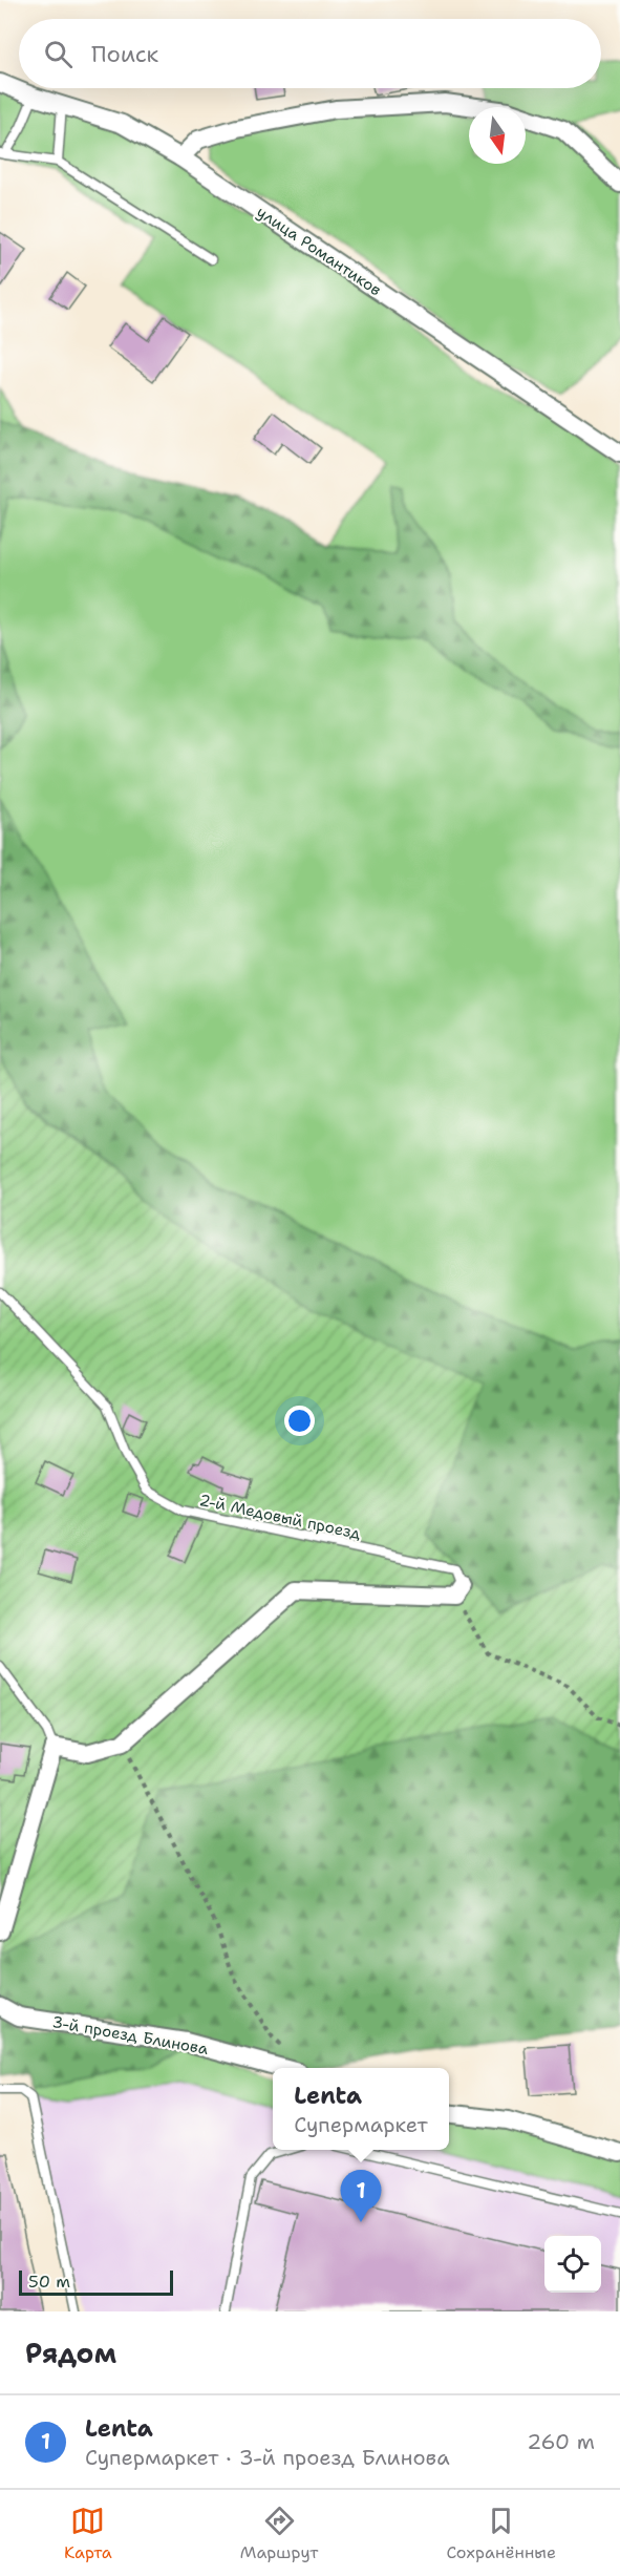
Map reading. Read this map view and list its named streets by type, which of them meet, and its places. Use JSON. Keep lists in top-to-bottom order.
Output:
{
  "streets": {
    "street": ["улица Романтиков", "3-й проезд Блинова"],
    "lane": ["2-й Медовый проезд"]
  },
  "scale_bar": "50 m",
  "north": "bottom",
  "page": {
    "search": "Поиск",
    "popup": ["Lenta", "Супермаркет"],
    "pins": "1",
    "scale": "50 m",
    "heading": "Рядом",
    "list": [
      {
        "mark": "1",
        "name": "Lenta",
        "note": "Супермаркет · 3-й проезд Блинова",
        "value": "260 m"
      }
    ],
    "nav": ["Карта", "Маршрут", "Сохранённые"]
  }
}
